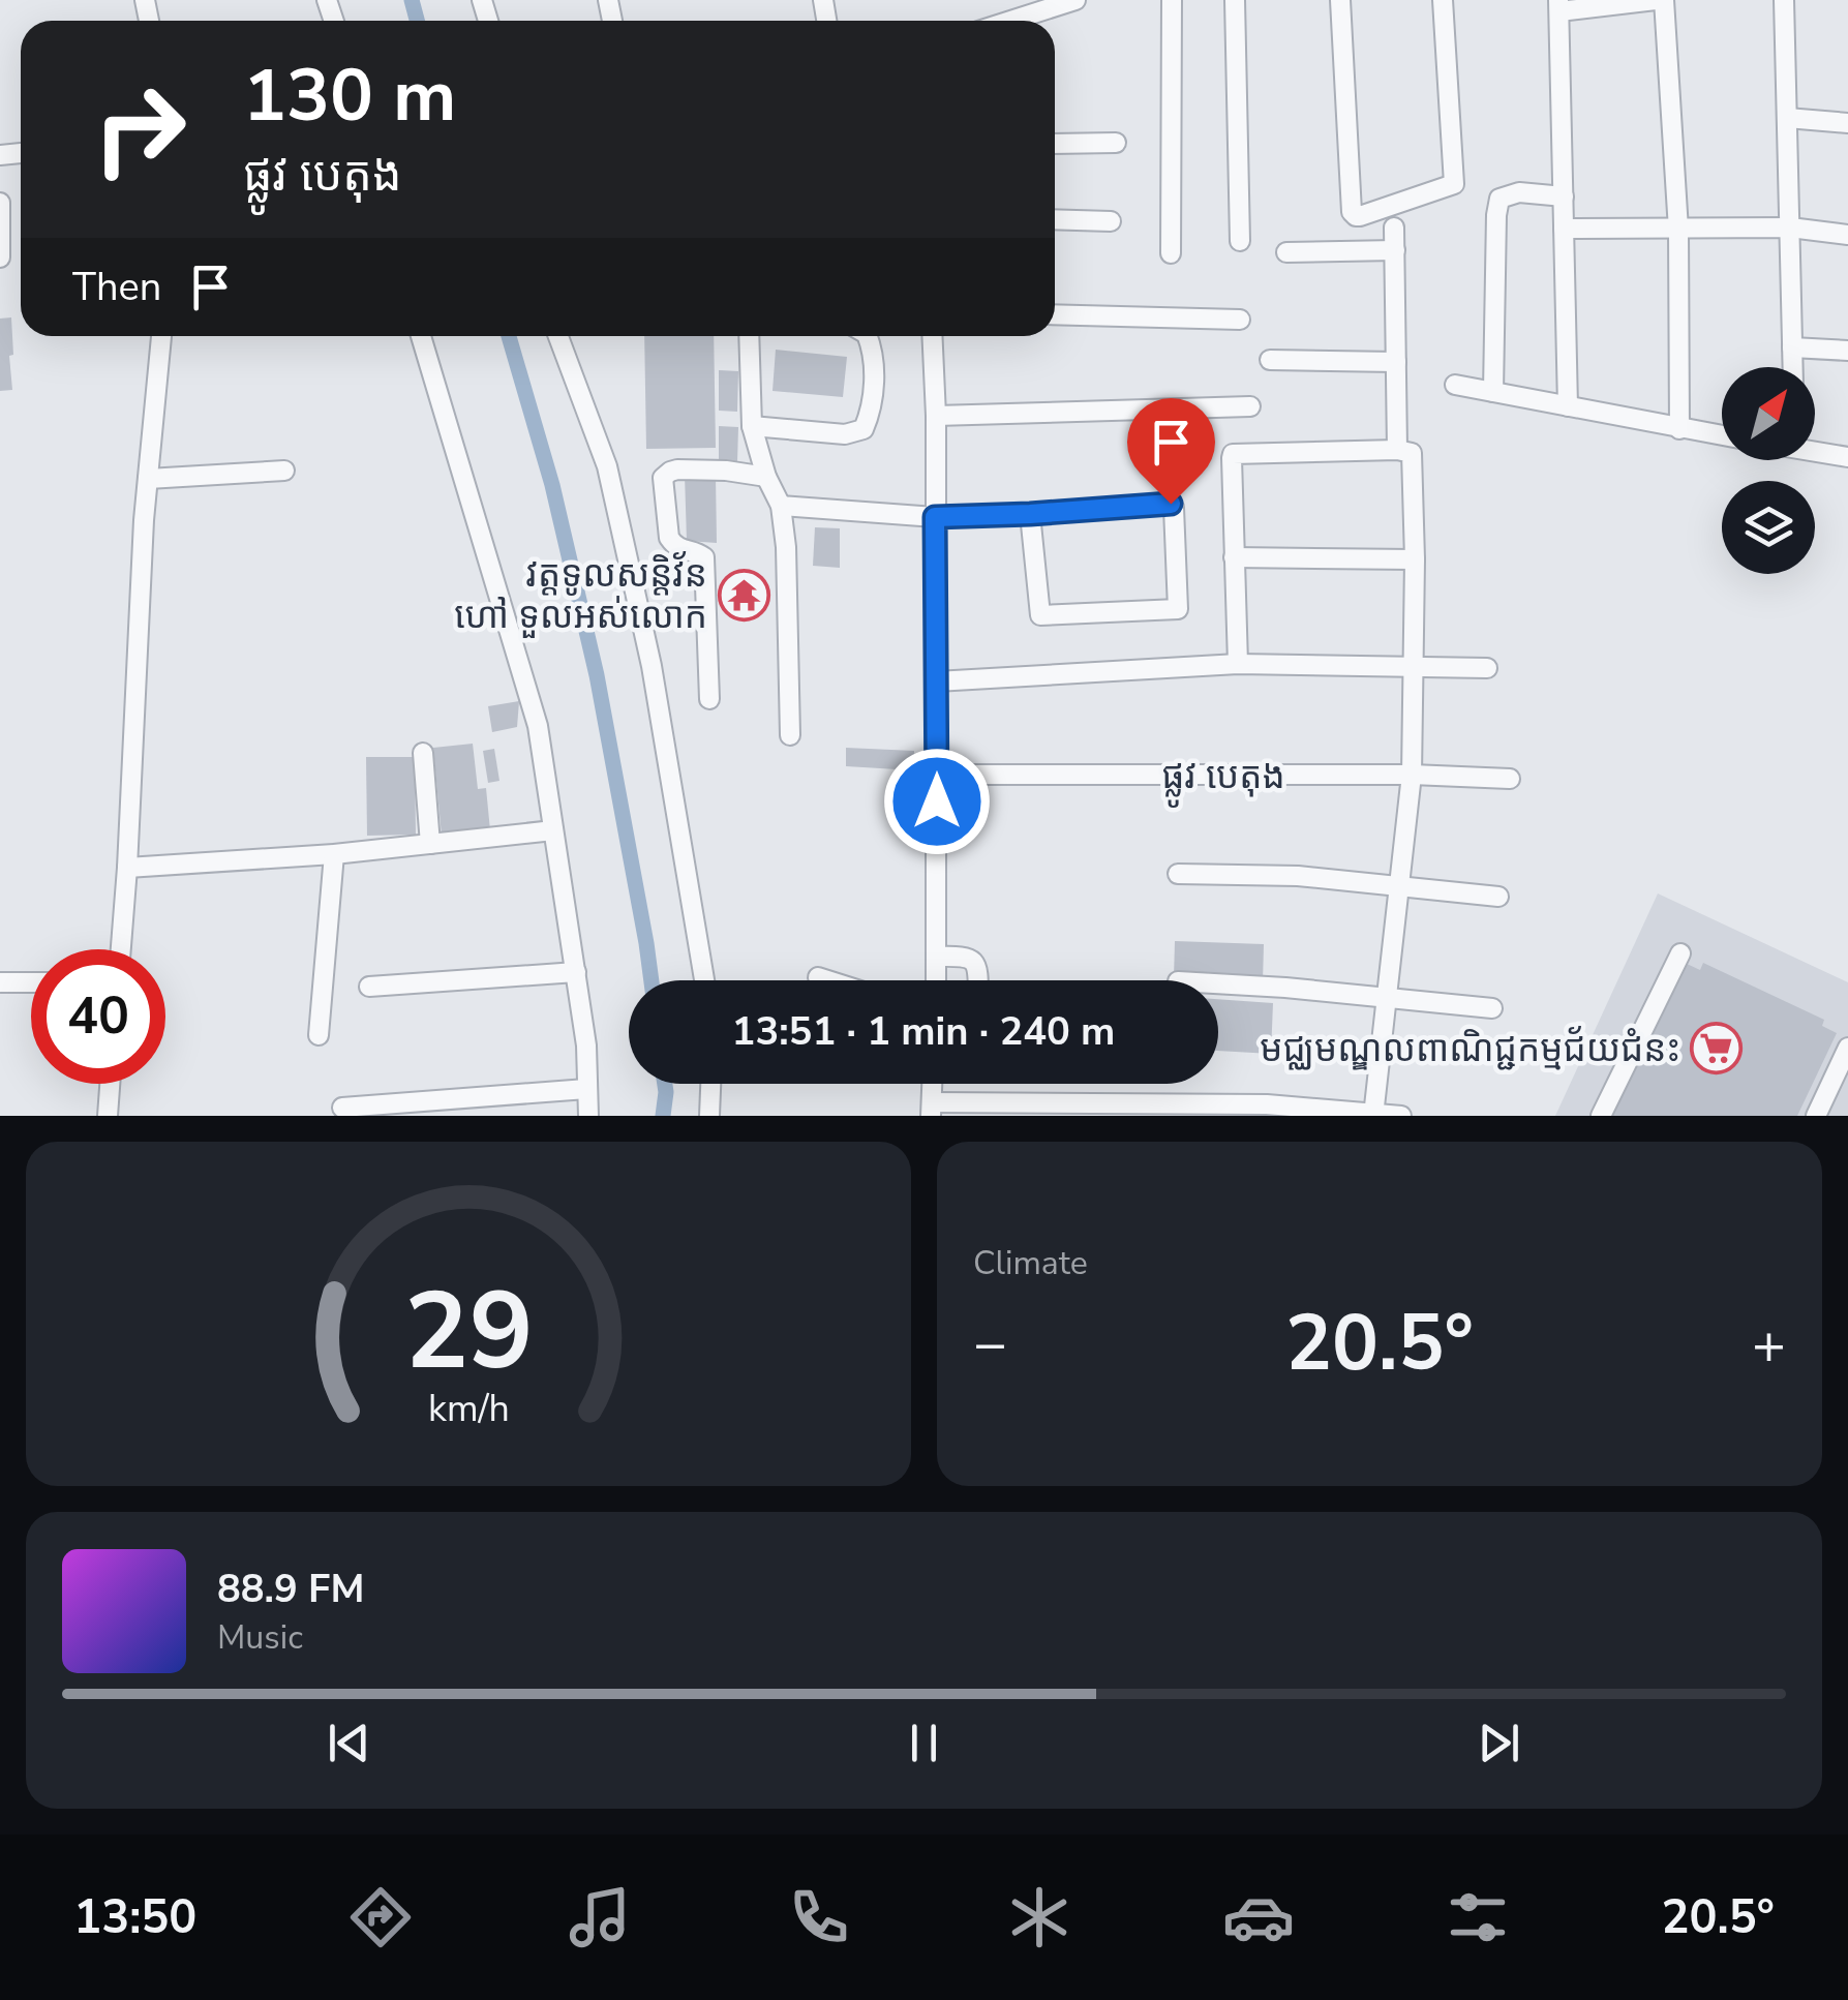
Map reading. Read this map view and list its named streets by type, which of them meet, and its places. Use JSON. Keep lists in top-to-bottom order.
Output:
{
  "streets": {
    "street": ["ផ្លូវ បេតុង"]
  },
  "places": {
    "temple": ["វត្តទូលសន្តិវ័ន ហៅ ទួលអស់លោក"],
    "supermarket": ["មជ្ឈមណ្ឌលពាណិជ្ជកម្មជ័យជំនះ"]
  },
  "north": "top right",
  "page": {
    "turn": ["130 m", "ផ្លូវ បេតុង"],
    "then": "Then",
    "limit": "40",
    "trip": "13:51 · 1 min · 240 m",
    "tile": "Climate",
    "heat": ["−", "20.5°", "+"],
    "song": ["88.9 FM", "Music"],
    "tabs": ["13:50", "20.5°"],
    "gauge": ["29", "km/h"]
  }
}
